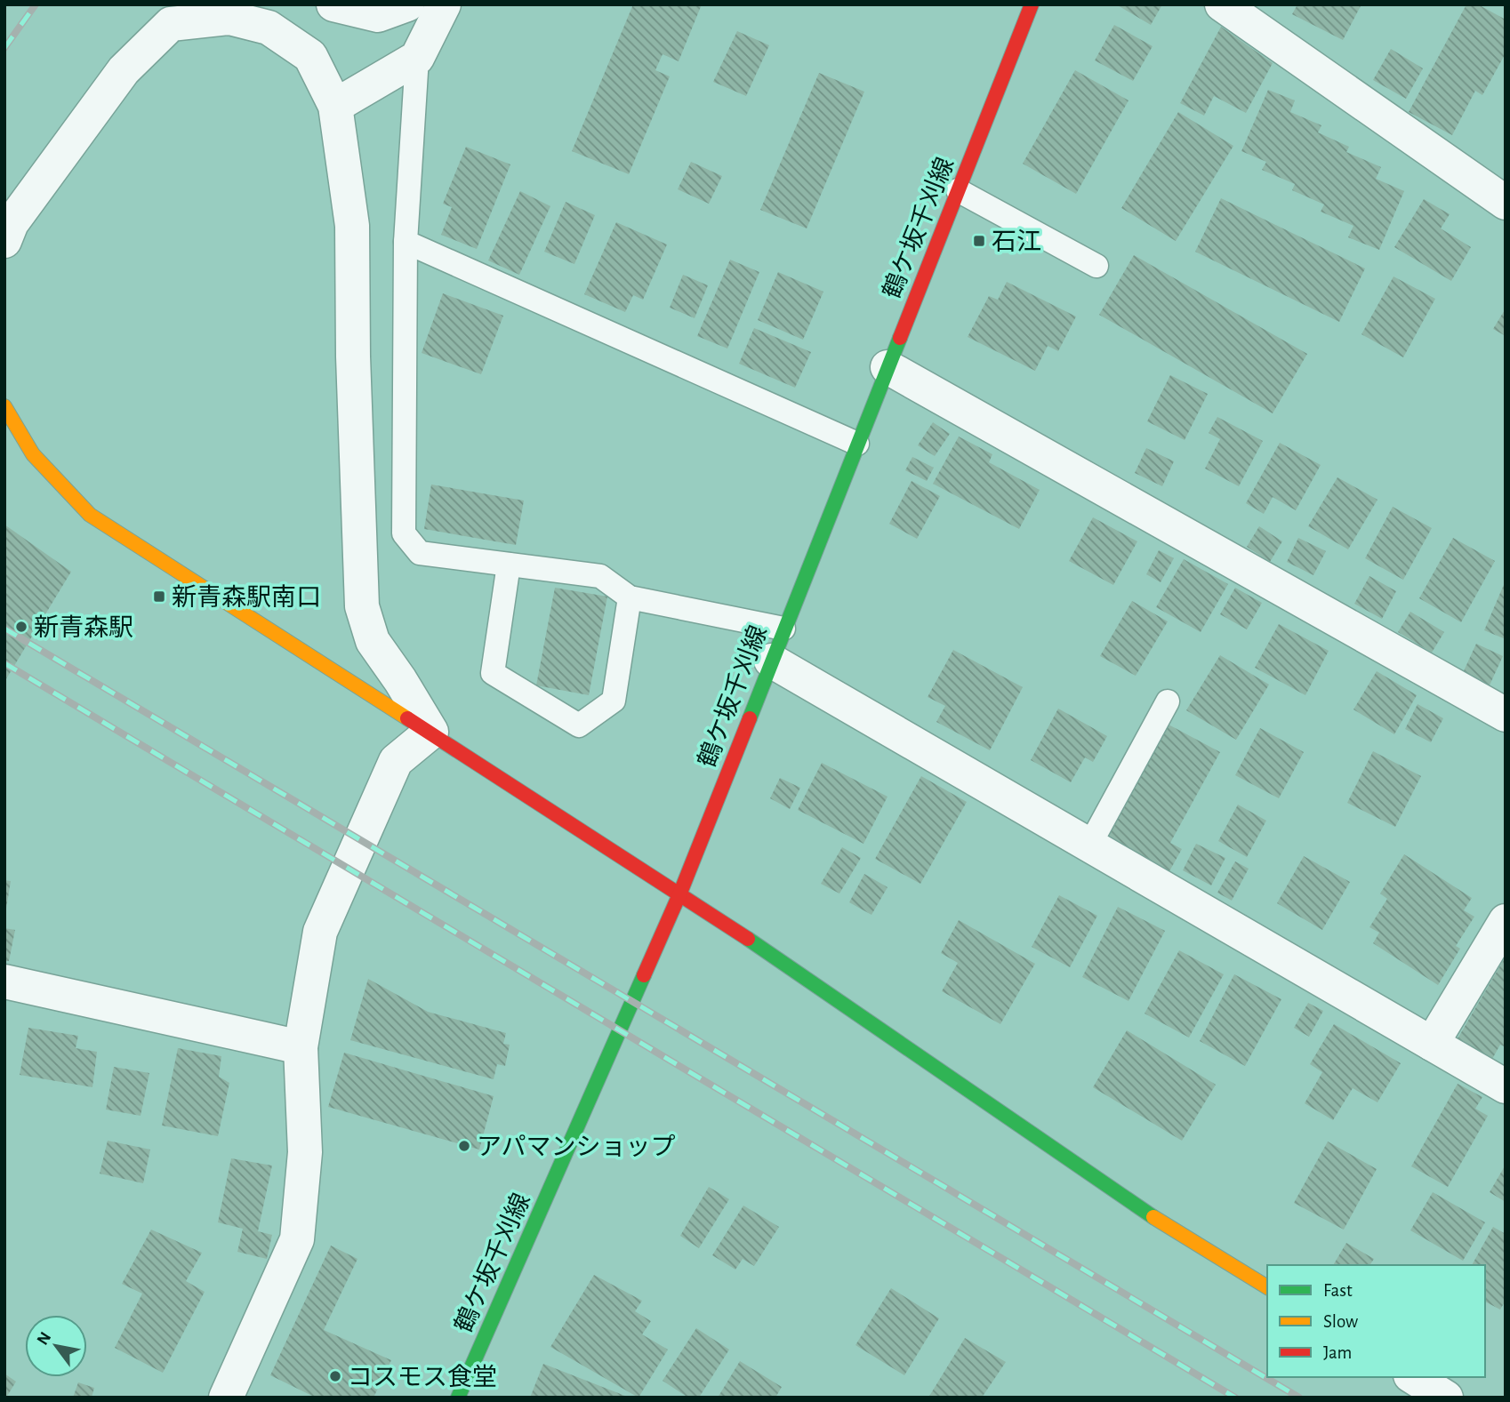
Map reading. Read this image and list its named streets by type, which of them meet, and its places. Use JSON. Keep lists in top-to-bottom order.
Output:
{
  "streets": {
    "street": ["鶴ケ坂千刈線"]
  },
  "places": {
    "transit": ["石江", "新青森駅南口"],
    "other": ["新青森駅", "アパマンショップ", "コスモス食堂"]
  },
  "legend": ["Fast", "Slow", "Jam"],
  "north": "top left"
}
